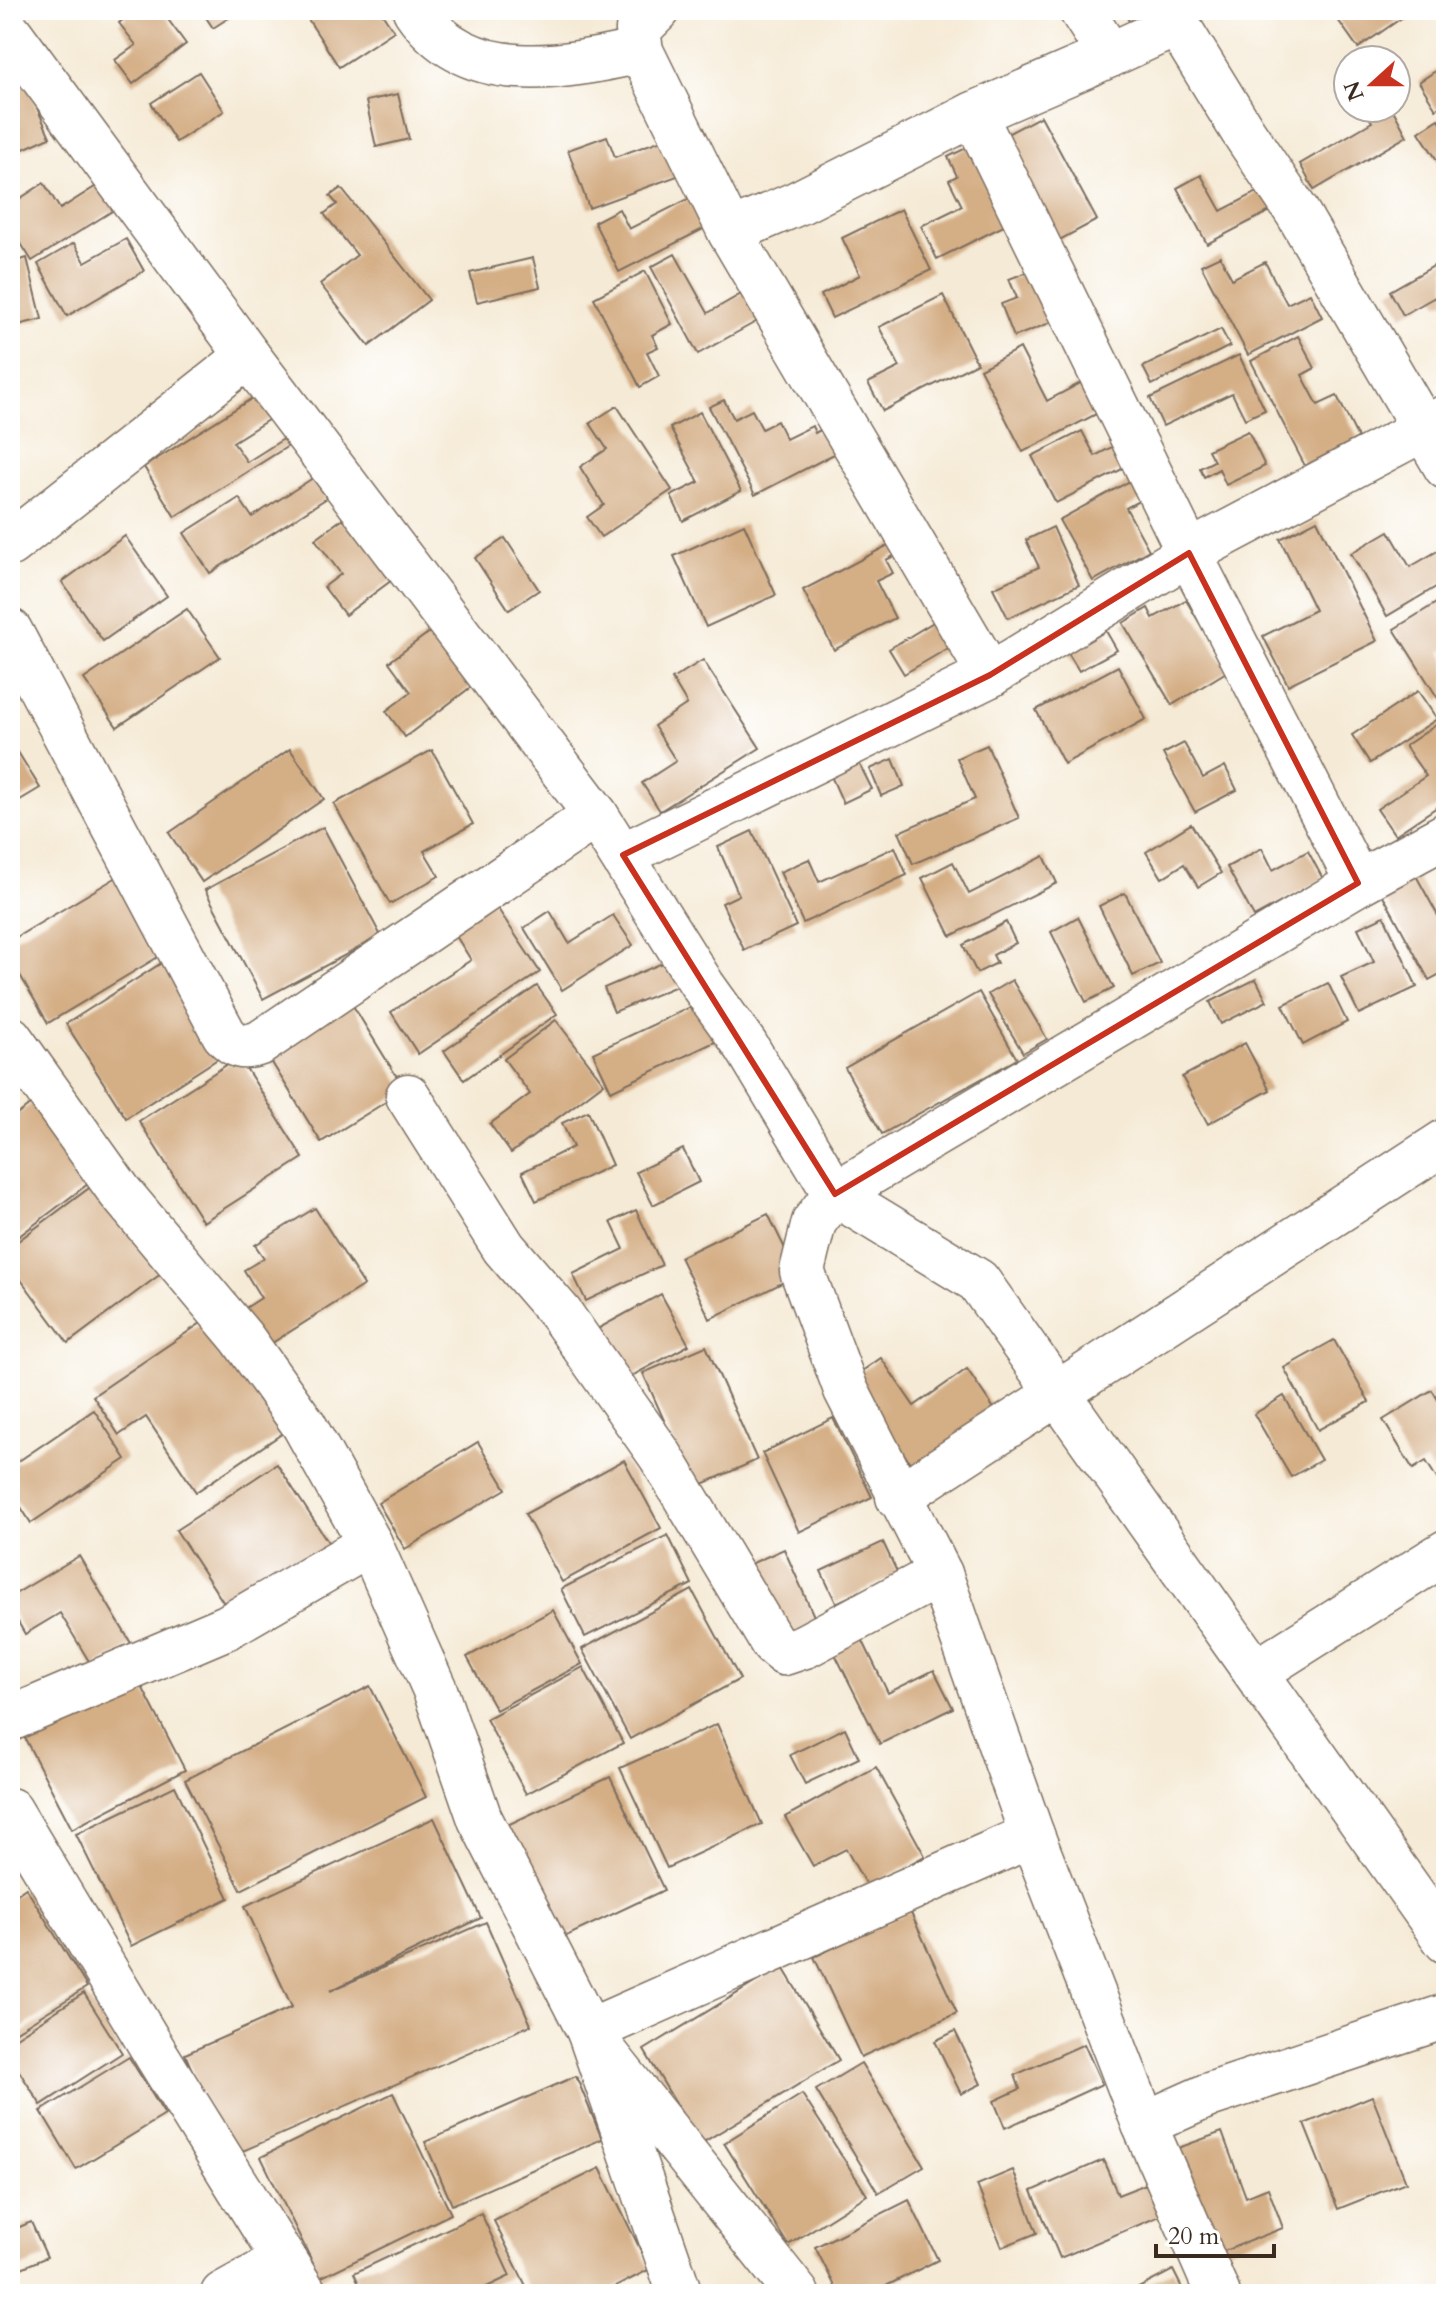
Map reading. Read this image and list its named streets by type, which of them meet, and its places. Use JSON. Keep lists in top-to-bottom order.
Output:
{
  "scale_bar": "20 m",
  "north": "left"
}
